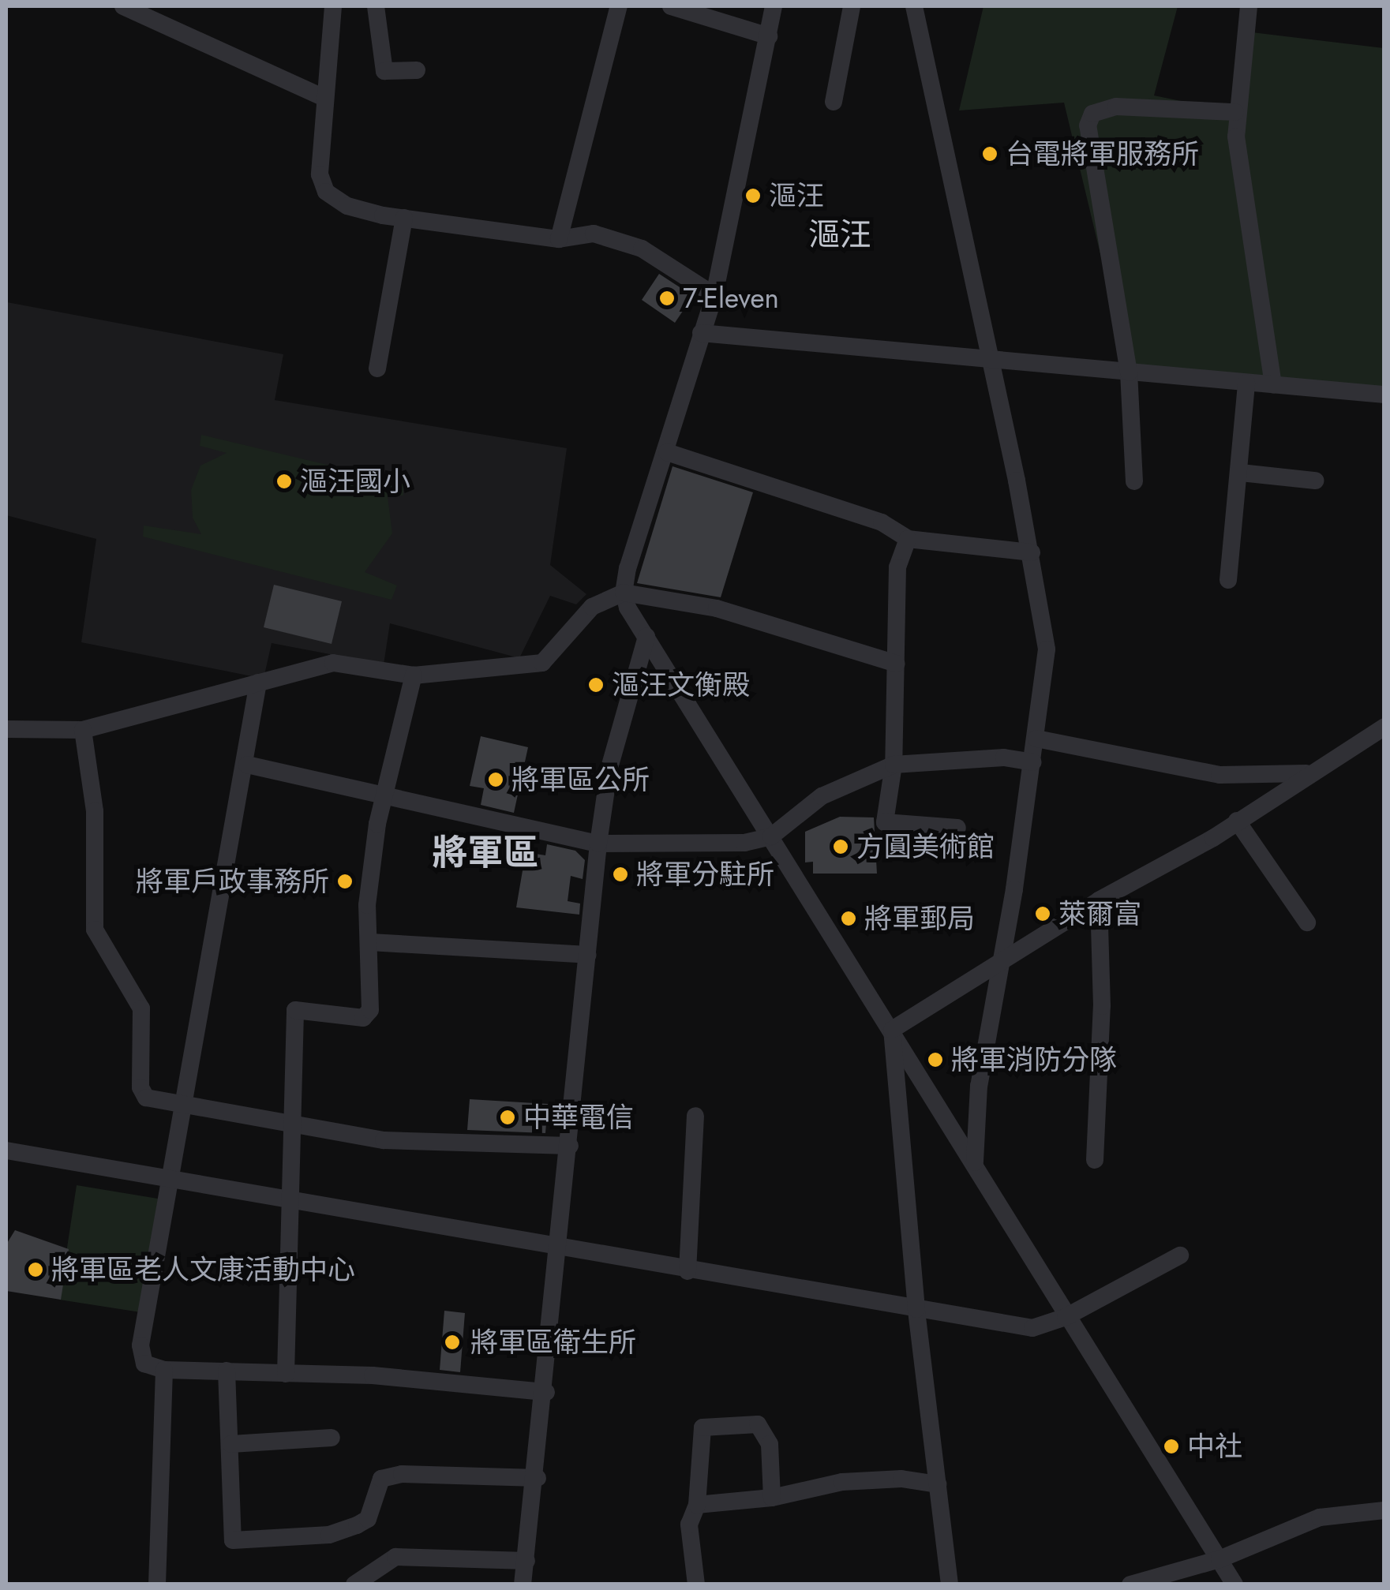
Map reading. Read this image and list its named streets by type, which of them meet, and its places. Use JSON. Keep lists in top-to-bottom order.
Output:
{
  "districts": ["漚汪", "將軍區"],
  "places": [
    "台電將軍服務所",
    "漚汪",
    "7-Eleven",
    "漚汪國小",
    "漚汪文衡殿",
    "將軍區公所",
    "方圓美術館",
    "將軍分駐所",
    "將軍戶政事務所",
    "萊爾富",
    "將軍郵局",
    "將軍消防分隊",
    "中華電信",
    "將軍區老人文康活動中心",
    "將軍區衛生所",
    "中社"
  ]
}
